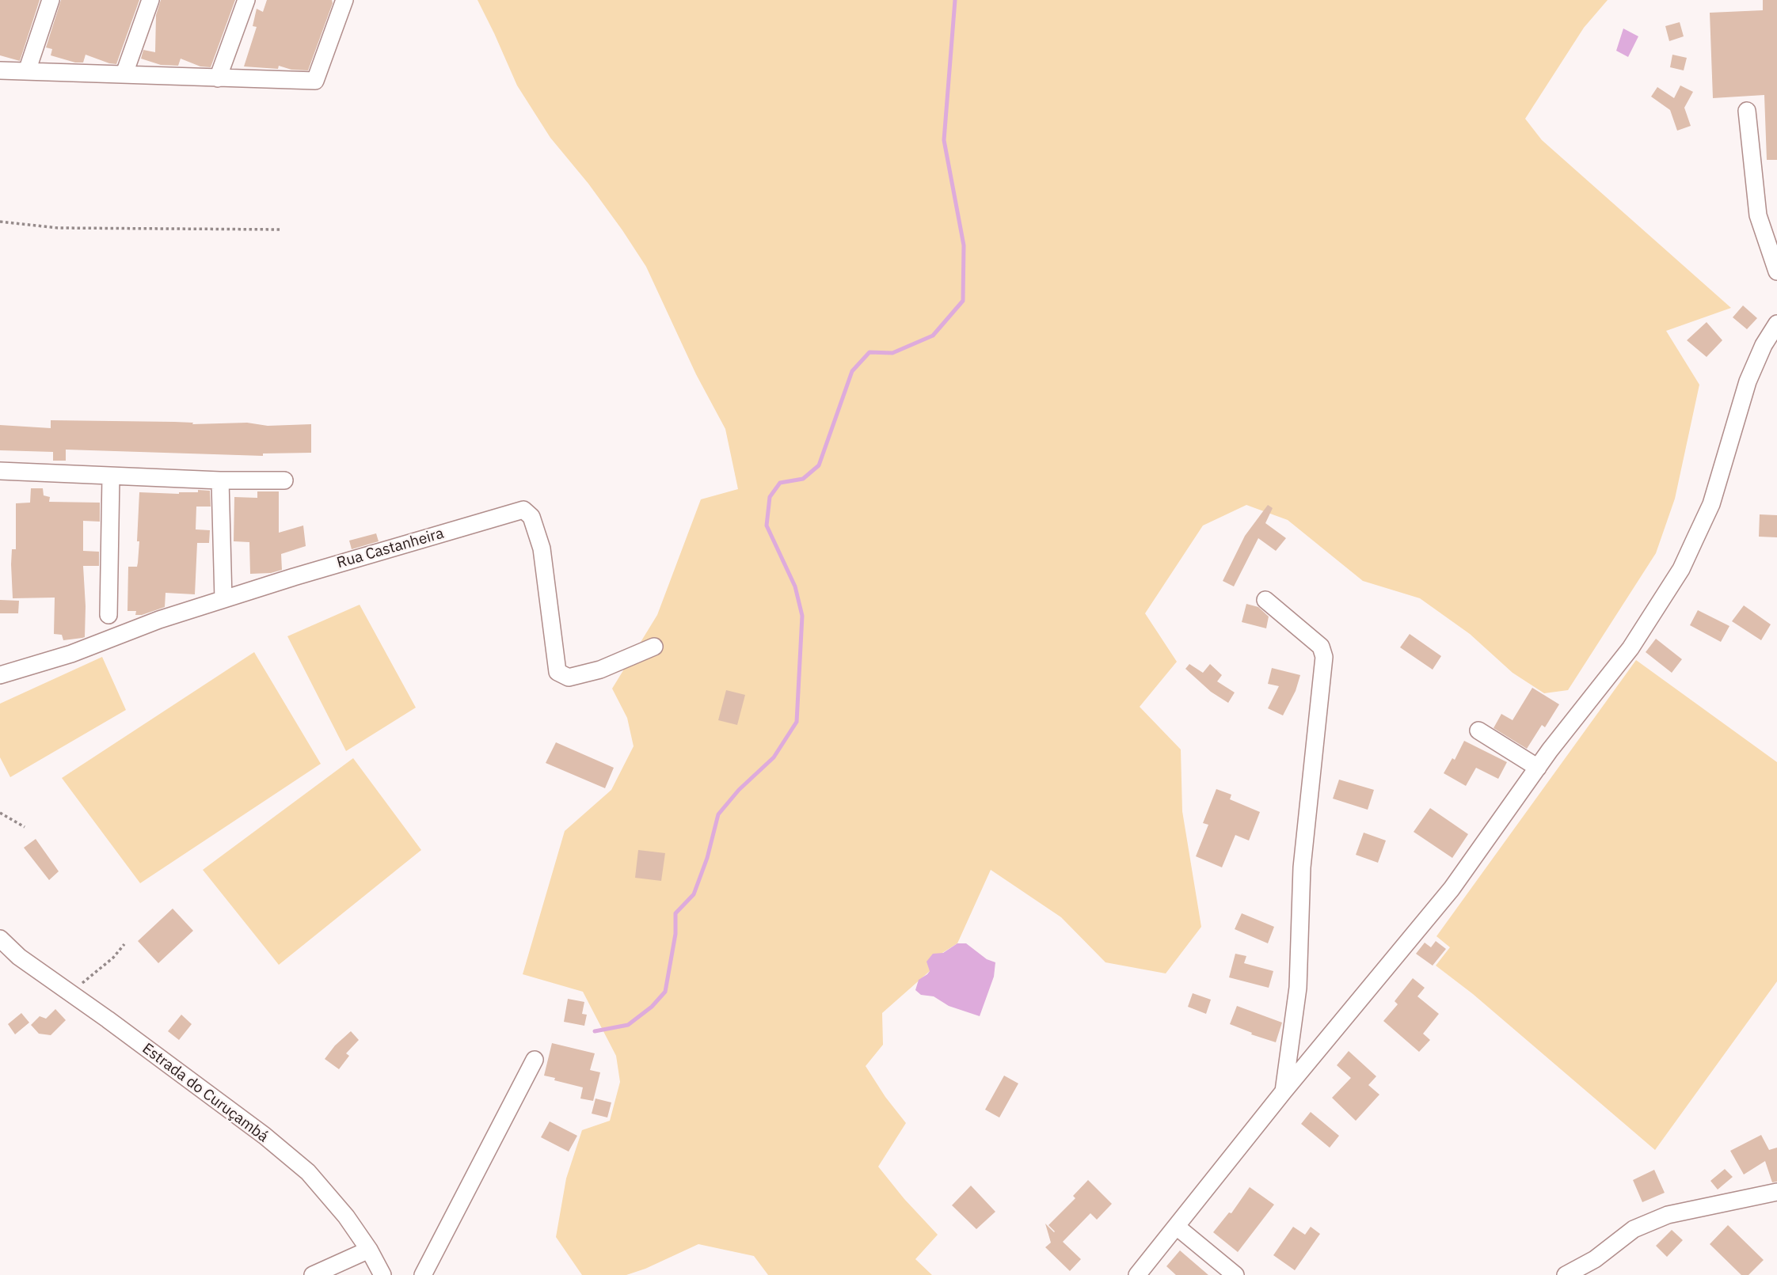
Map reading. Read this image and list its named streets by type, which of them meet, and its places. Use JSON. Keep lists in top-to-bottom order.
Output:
{
  "streets": {
    "street": ["Rua Castanheira", "Estrada do Curuçambá"]
  }
}
